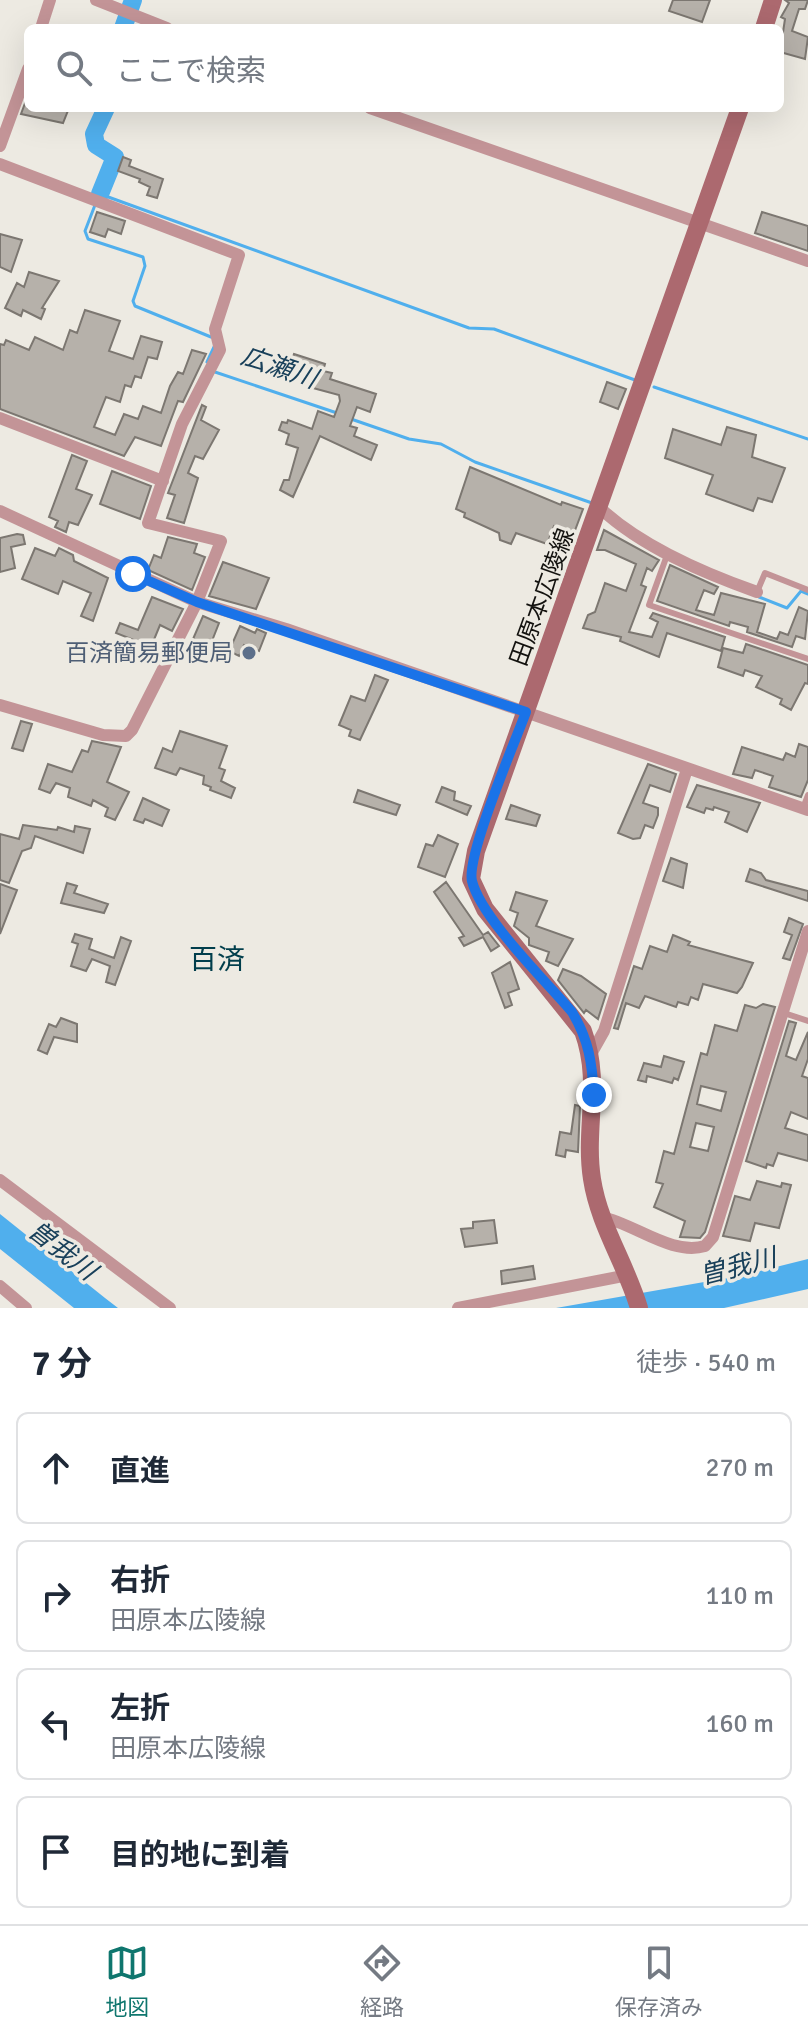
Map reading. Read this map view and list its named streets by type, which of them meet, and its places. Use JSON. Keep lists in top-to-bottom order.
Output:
{
  "streets": {
    "main road": ["田原本広陵線"]
  },
  "districts": ["百済"],
  "water": ["広瀬川", "曽我川"],
  "places": ["百済簡易郵便局"],
  "page": {
    "search": "ここで検索",
    "heading": ["7 分", "徒歩 · 540 m"],
    "list": [
      ["直進", "270 m"],
      ["右折", "田原本広陵線", "110 m"],
      ["左折", "田原本広陵線", "160 m"],
      "目的地に到着"
    ],
    "nav": ["地図", "経路", "保存済み"]
  }
}
